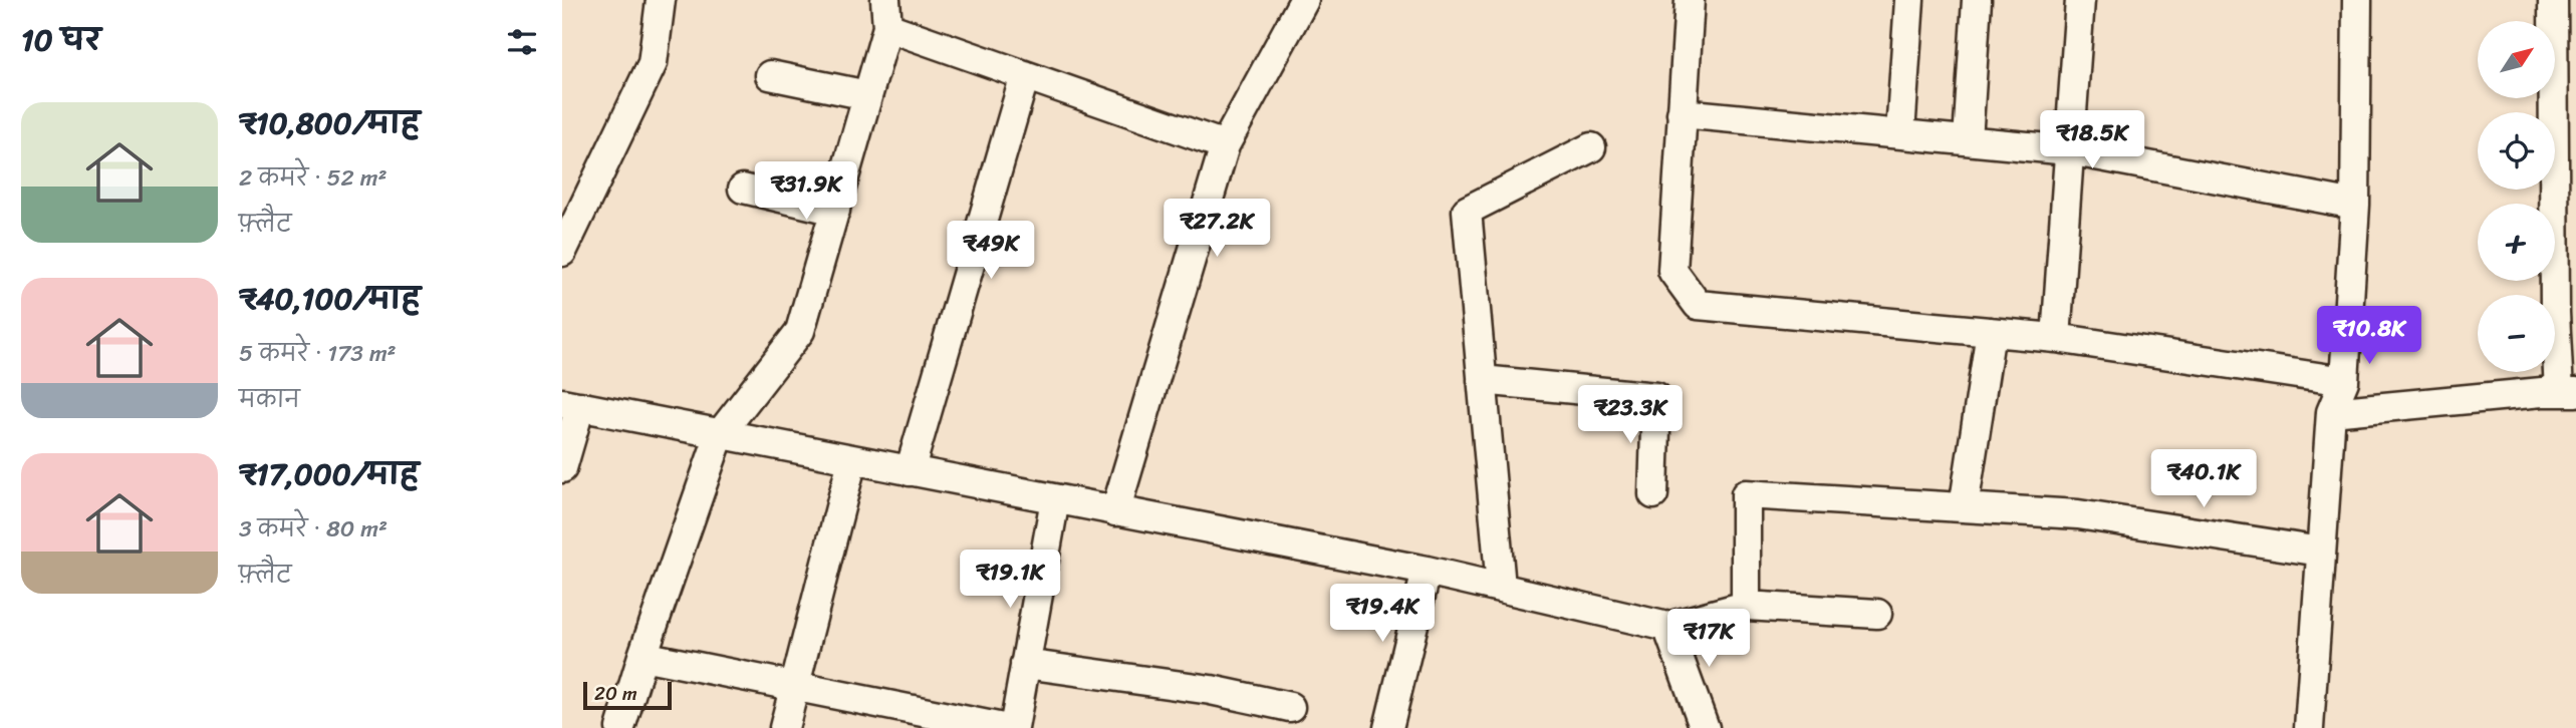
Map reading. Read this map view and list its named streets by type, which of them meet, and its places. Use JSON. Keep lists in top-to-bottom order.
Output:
{
  "scale_bar": "20 m",
  "north": "top right",
  "page": {
    "heading": "10 घर",
    "map_buttons": ["+", "−"],
    "list": [
      {
        "name": "₹10,800/माह",
        "note": "2 कमरे · 52 m² · फ़्लैट"
      },
      {
        "name": "₹40,100/माह",
        "note": "5 कमरे · 173 m² · मकान"
      },
      {
        "name": "₹17,000/माह",
        "note": "3 कमरे · 80 m² · फ़्लैट"
      }
    ],
    "price": [
      "₹18.5K",
      "₹31.9K",
      "₹27.2K",
      "₹49K",
      "₹10.8K",
      "₹23.3K",
      "₹40.1K",
      "₹19.1K",
      "₹19.4K",
      "₹17K"
    ],
    "scale": "20 m"
  }
}
